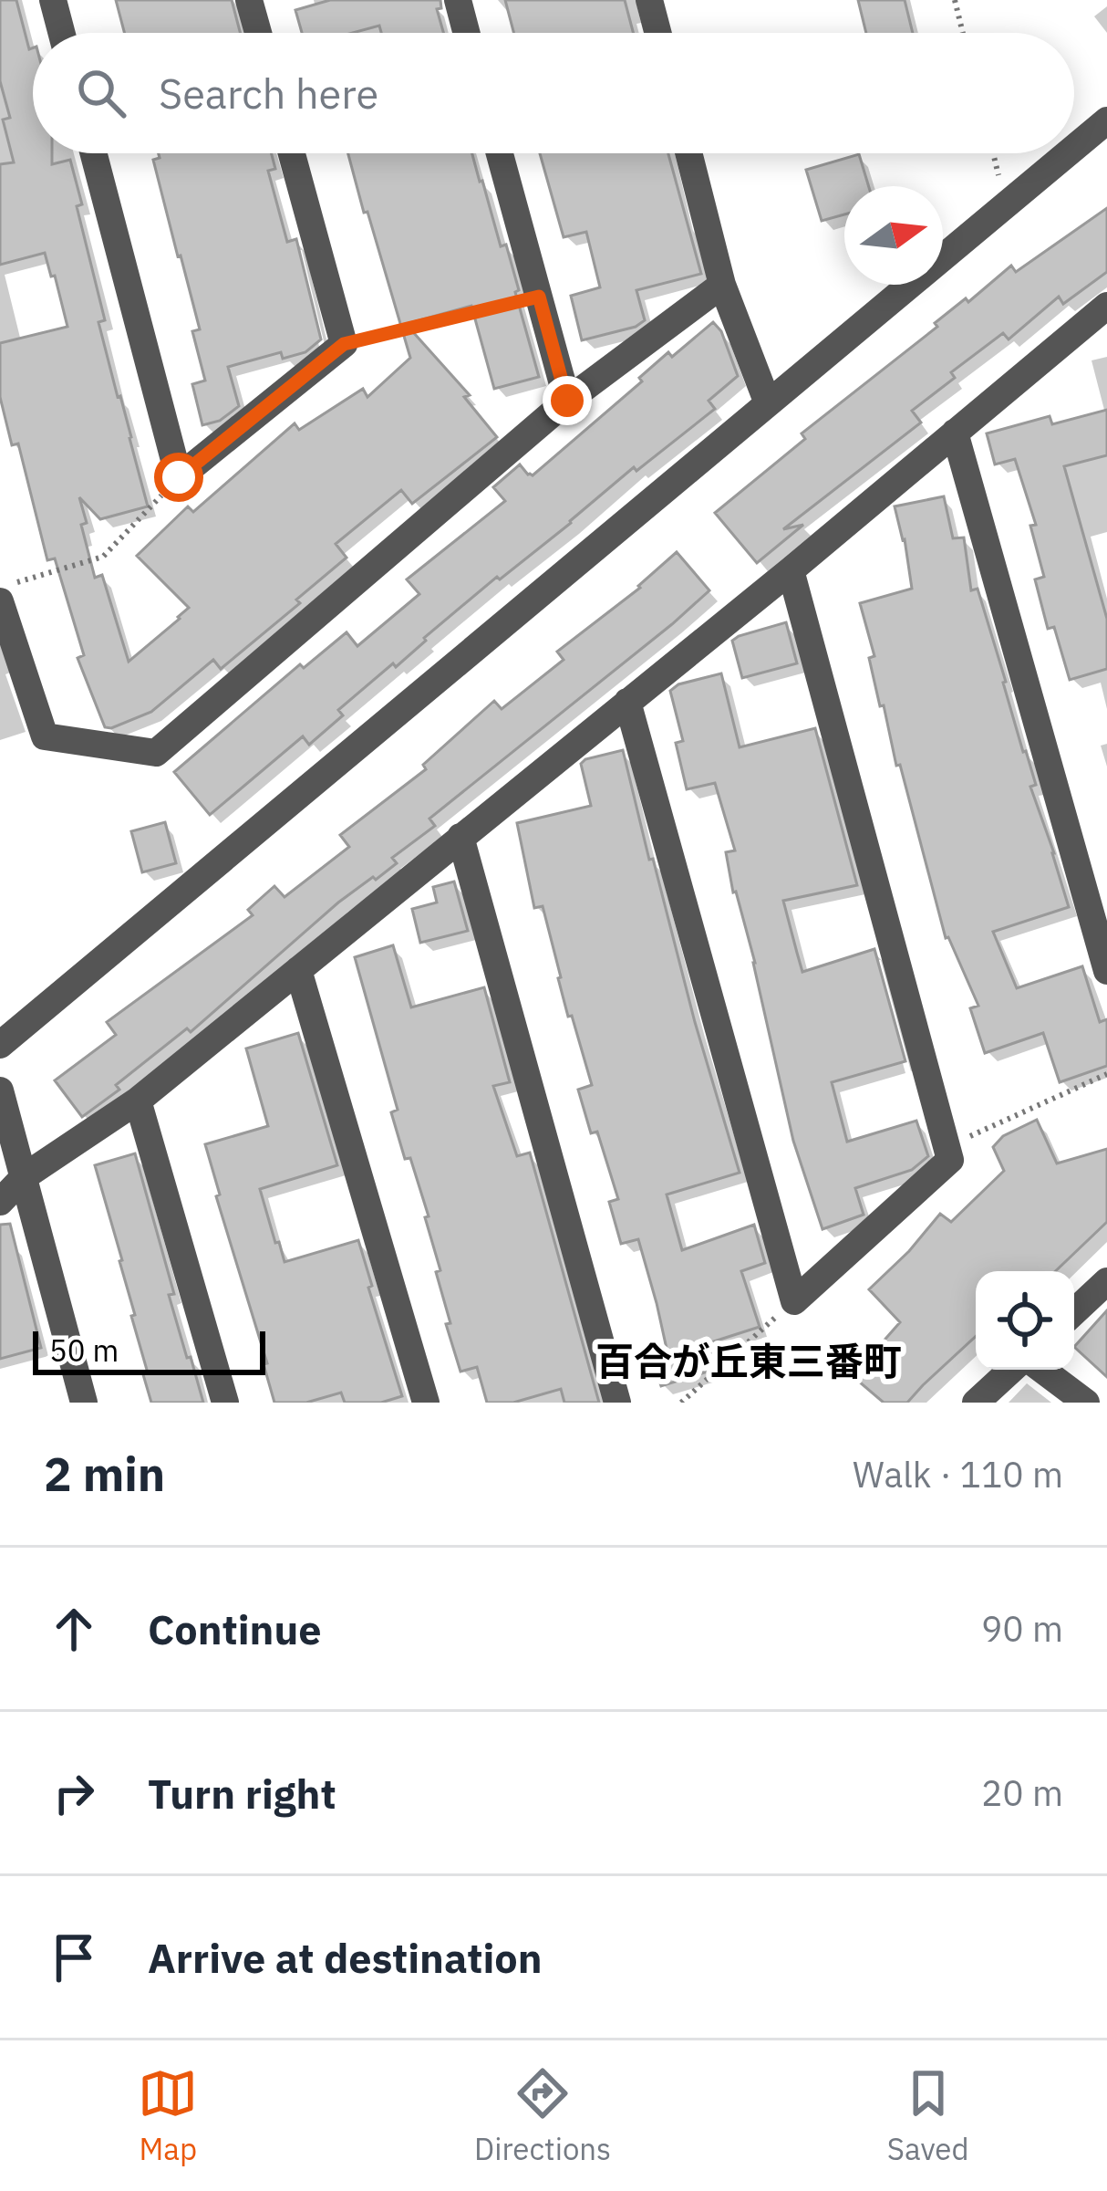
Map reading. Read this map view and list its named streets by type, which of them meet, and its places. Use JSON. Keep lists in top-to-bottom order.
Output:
{
  "districts": ["百合が丘東三番町"],
  "scale_bar": "50 m",
  "north": "right",
  "page": {
    "search": "Search here",
    "scale": "50 m",
    "heading": ["2 min", "Walk · 110 m"],
    "list": [
      ["Continue", "90 m"],
      ["Turn right", "20 m"],
      "Arrive at destination"
    ],
    "nav": ["Map", "Directions", "Saved"]
  }
}
